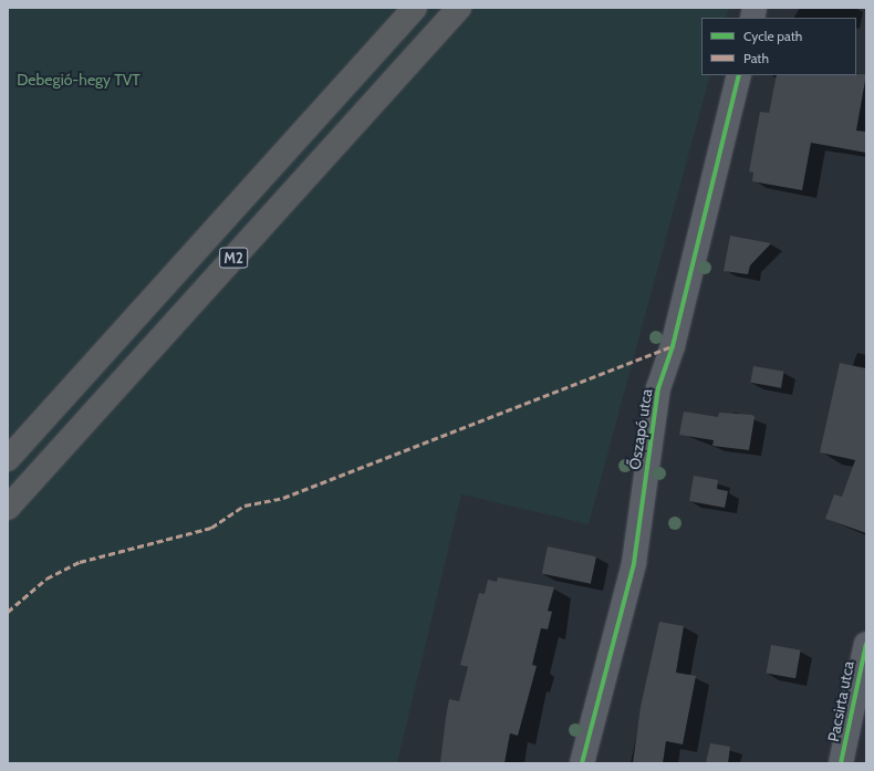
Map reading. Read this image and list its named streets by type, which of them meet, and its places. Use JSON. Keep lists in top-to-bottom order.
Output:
{
  "streets": {
    "highway": ["M2"],
    "street": ["Őszapó utca", "Pacsirta utca"]
  },
  "parks": ["Debegió-hegy TVT"],
  "legend": ["Cycle path", "Path"]
}
